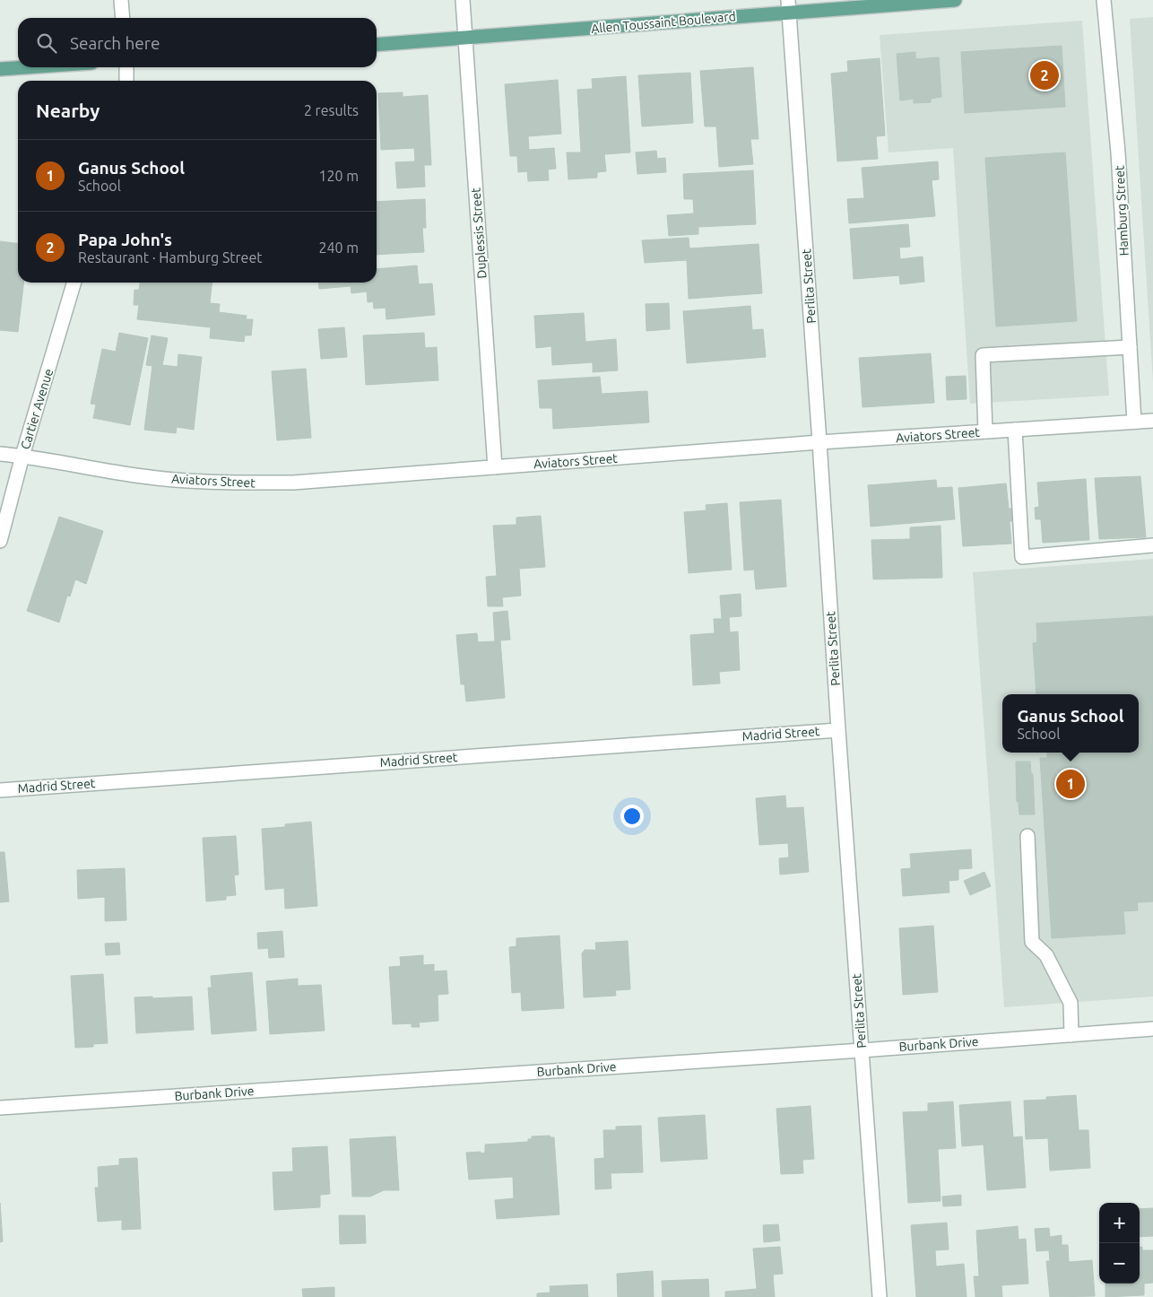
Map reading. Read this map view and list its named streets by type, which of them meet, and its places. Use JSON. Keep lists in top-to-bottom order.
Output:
{
  "streets": {
    "main road": ["Allen Toussaint Boulevard"],
    "street": [
      "Hamburg Street",
      "Duplessis Street",
      "Perlita Street",
      "Cartier Avenue",
      "Aviators Street",
      "Madrid Street",
      "Burbank Drive"
    ]
  },
  "crossings": [
    ["Allen Toussaint Boulevard", "Duplessis Street"],
    ["Allen Toussaint Boulevard", "Perlita Street"],
    ["Hamburg Street", "Aviators Street"],
    ["Duplessis Street", "Aviators Street"],
    ["Perlita Street", "Aviators Street"],
    ["Perlita Street", "Madrid Street"],
    ["Perlita Street", "Burbank Drive"],
    ["Cartier Avenue", "Aviators Street"]
  ],
  "page": {
    "search": "Search here",
    "pins": ["2", "1"],
    "heading": ["Nearby", "2 results"],
    "list": [
      {
        "mark": "1",
        "name": "Ganus School",
        "note": "School",
        "value": "120 m"
      },
      {
        "mark": "2",
        "name": "Papa John's",
        "note": "Restaurant · Hamburg Street",
        "value": "240 m"
      }
    ],
    "popup": ["Ganus School", "School"],
    "map_buttons": ["+", "−"]
  }
}
